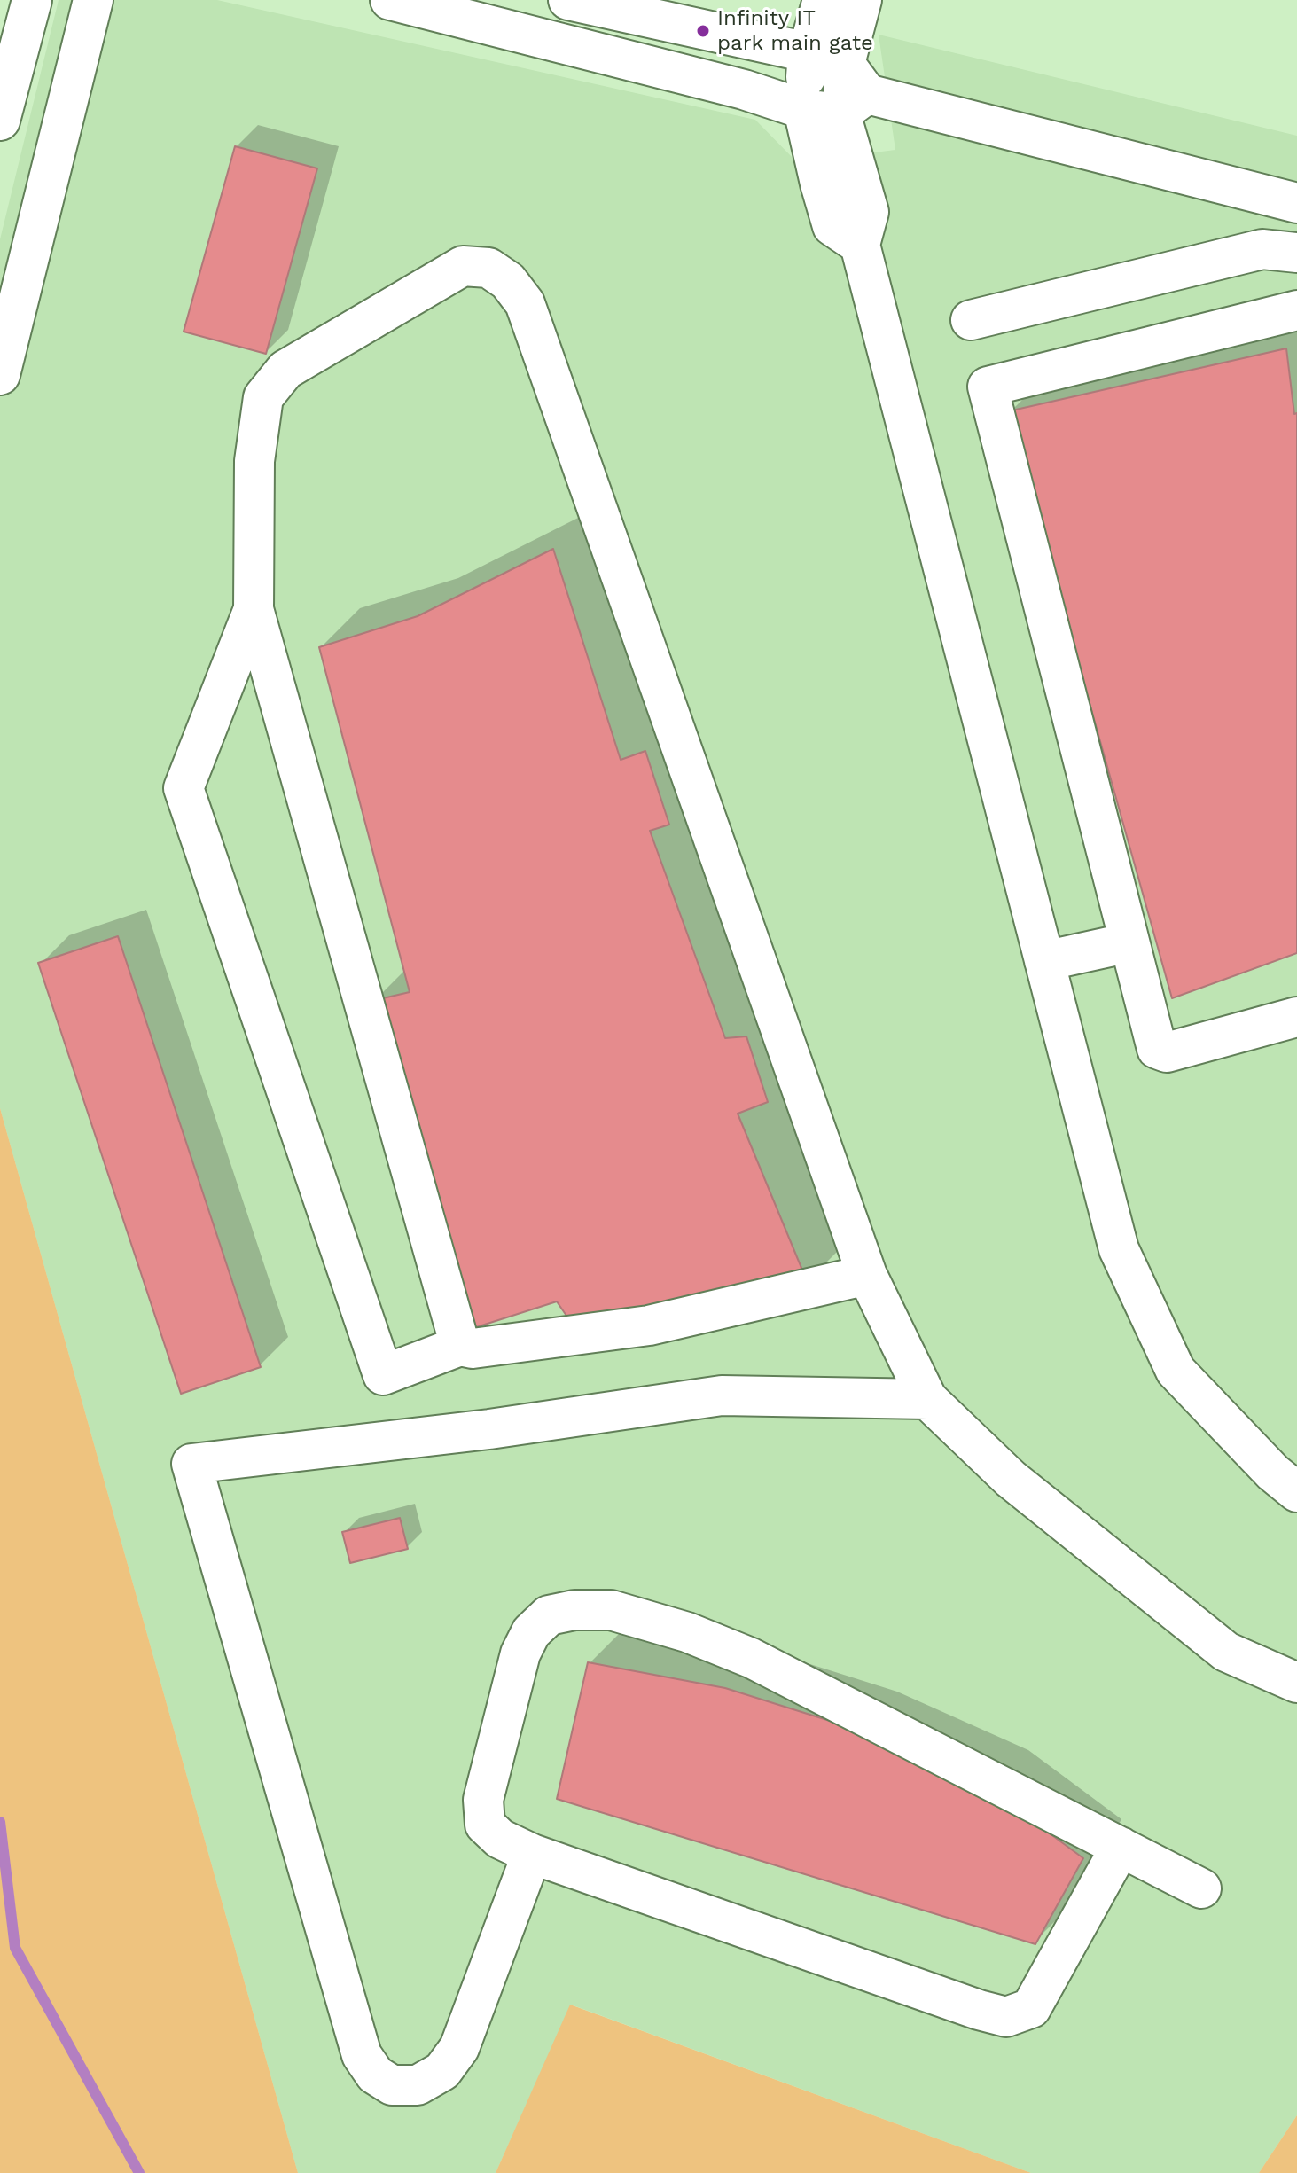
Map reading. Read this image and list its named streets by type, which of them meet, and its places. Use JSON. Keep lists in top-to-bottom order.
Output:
{
  "places": ["Infinity IT park main gate"]
}
